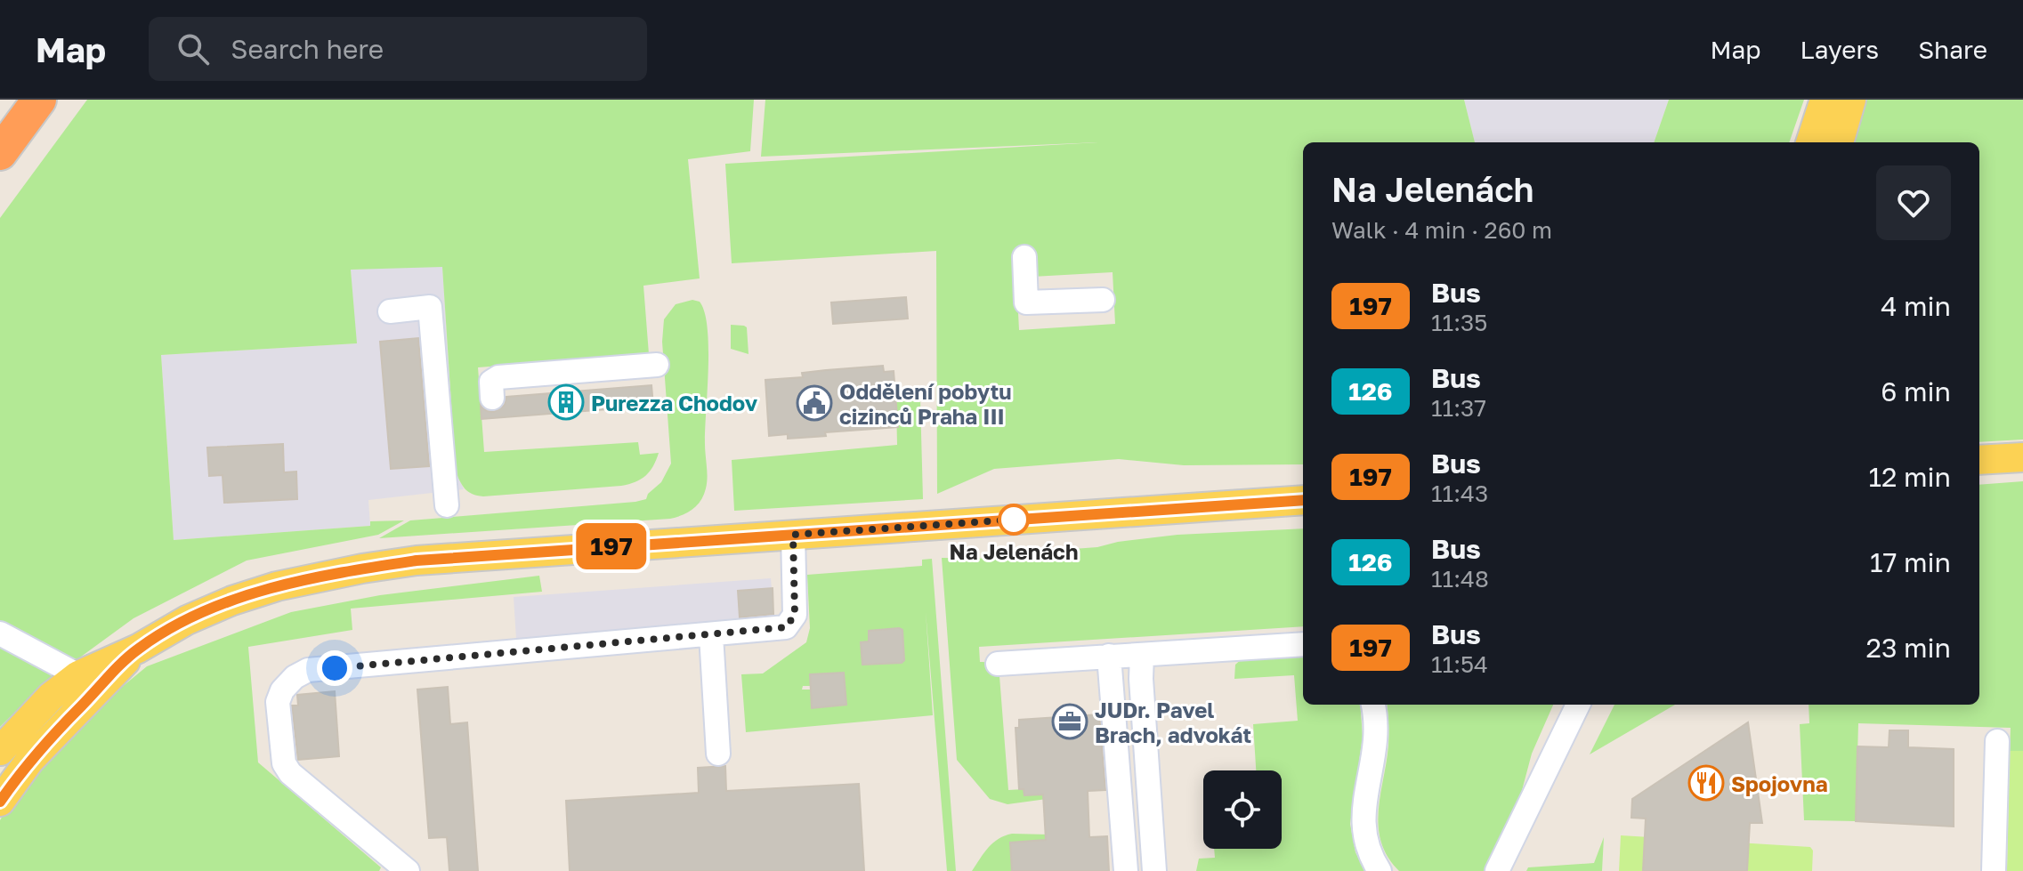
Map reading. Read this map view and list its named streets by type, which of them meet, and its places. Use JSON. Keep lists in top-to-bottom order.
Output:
{
  "places": {
    "building": ["Purezza Chodov"],
    "public building": ["Oddělení pobytu cizinců Praha III"],
    "other": ["Na Jelenách"],
    "office": ["JUDr. Pavel Brach, advokát"],
    "restaurant": ["Spojovna"]
  },
  "lines": ["bus line 197"],
  "page": {
    "header": "Map",
    "search": "Search here",
    "nav": ["Map", "Layers", "Share"],
    "on_map": "197",
    "heading": ["Na Jelenách", "Walk · 4 min · 260 m"],
    "list": [
      {
        "mark": "197",
        "name": "Bus",
        "note": "11:35",
        "value": "4 min"
      },
      {
        "mark": "126",
        "name": "Bus",
        "note": "11:37",
        "value": "6 min"
      },
      {
        "mark": "197",
        "name": "Bus",
        "note": "11:43",
        "value": "12 min"
      },
      {
        "mark": "126",
        "name": "Bus",
        "note": "11:48",
        "value": "17 min"
      },
      {
        "mark": "197",
        "name": "Bus",
        "note": "11:54",
        "value": "23 min"
      }
    ]
  }
}
